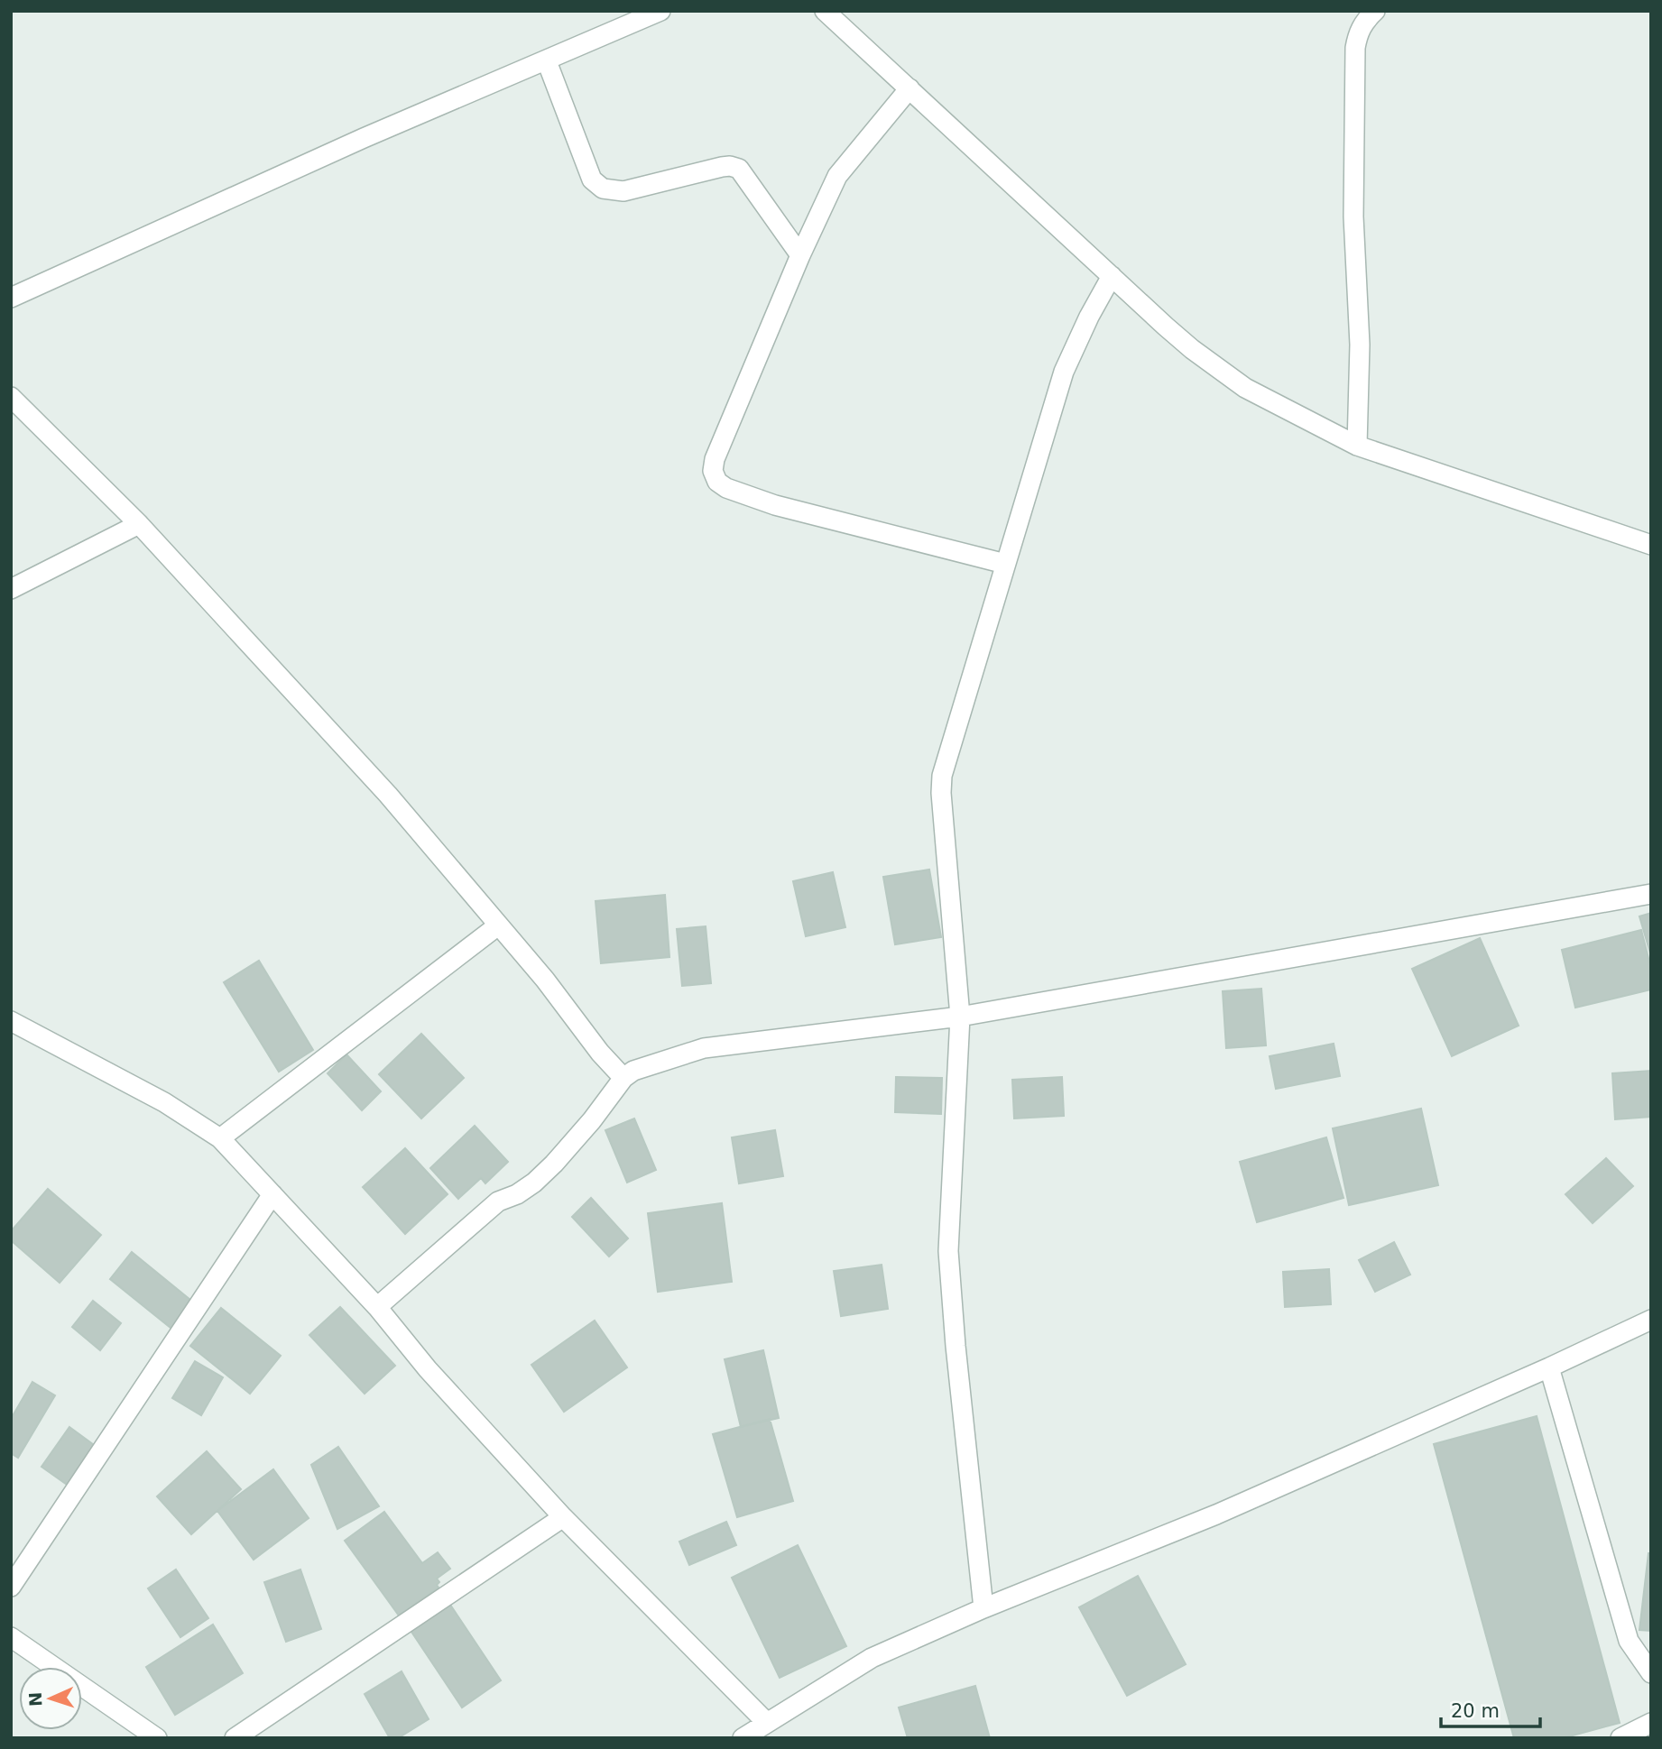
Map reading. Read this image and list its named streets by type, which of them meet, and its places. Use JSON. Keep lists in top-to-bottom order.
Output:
{
  "scale_bar": "20 m",
  "north": "left"
}
